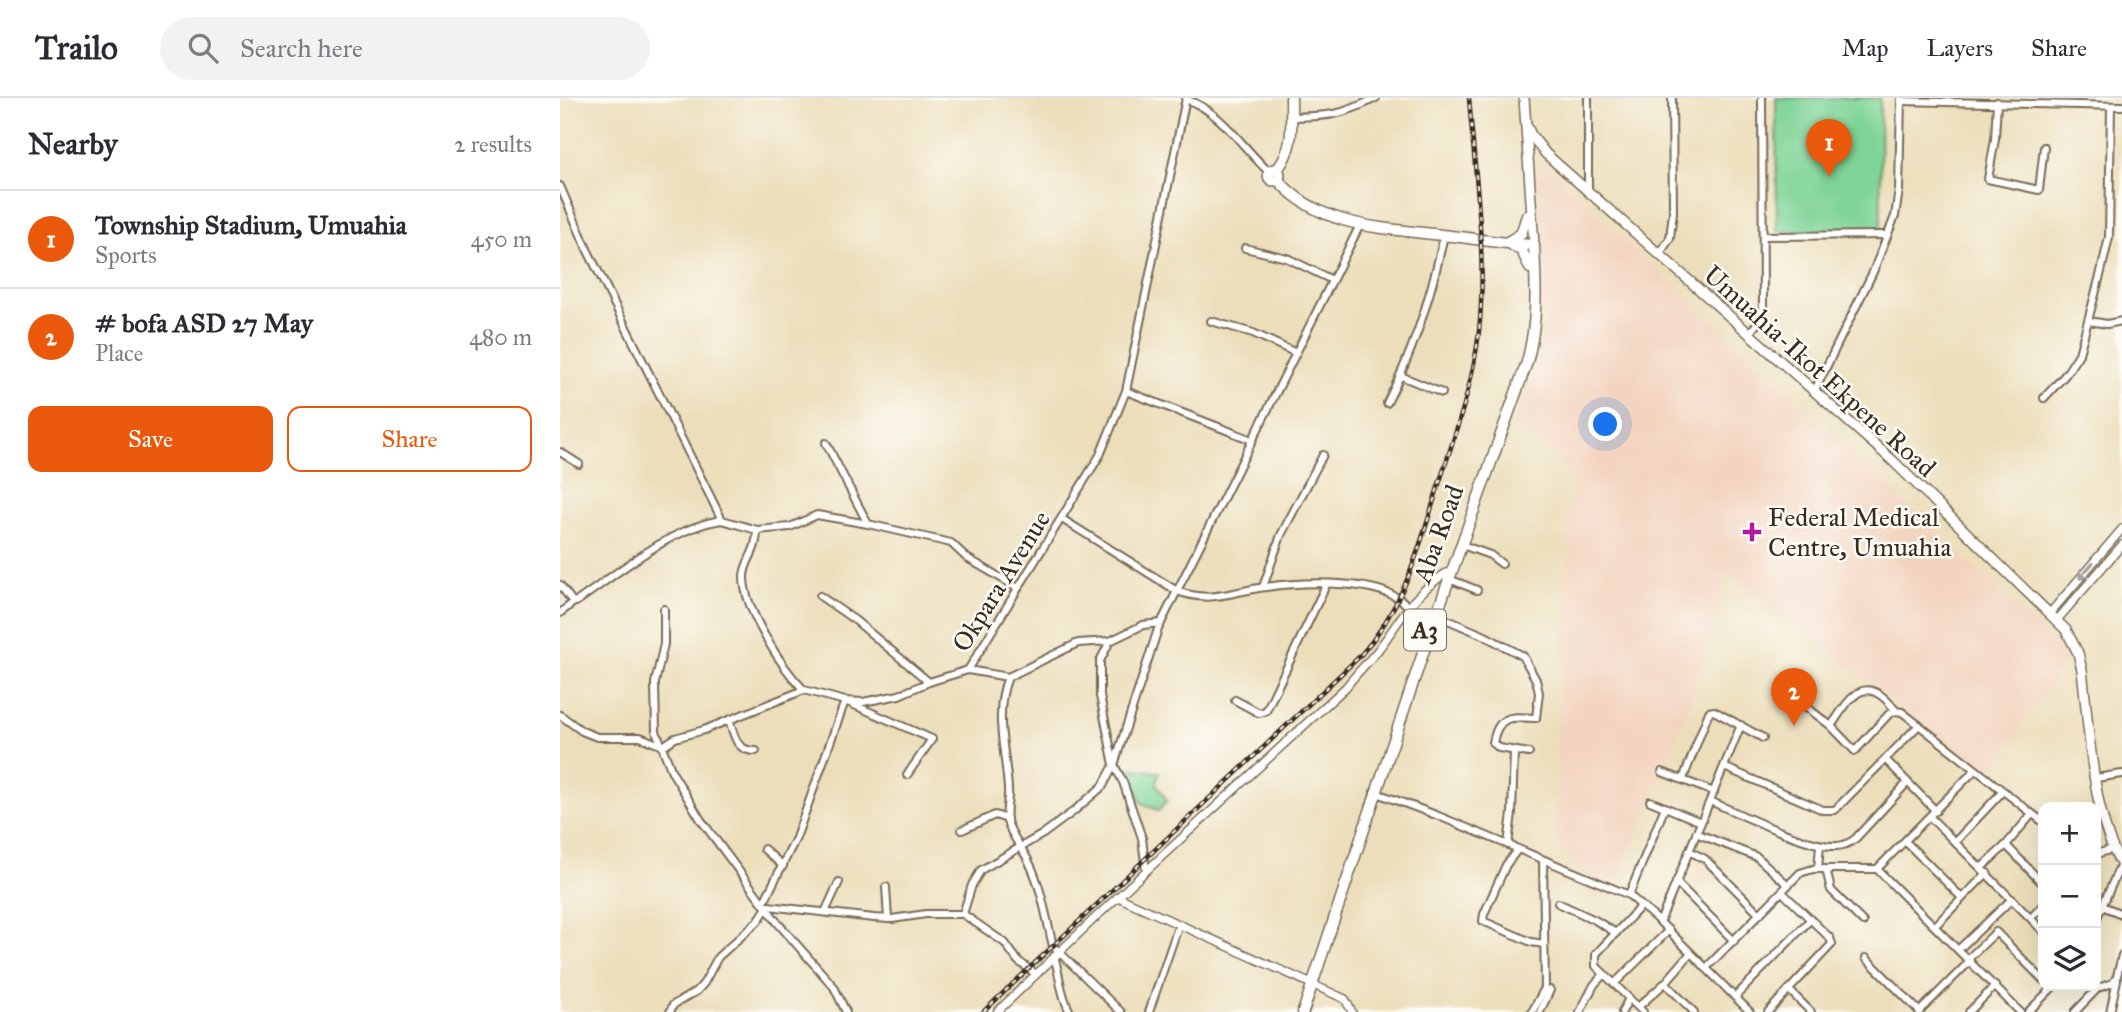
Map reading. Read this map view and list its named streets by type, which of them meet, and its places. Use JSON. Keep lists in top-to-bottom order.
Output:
{
  "streets": {
    "main road": ["Umuahia-Ikot Ekpene Road", "Aba Road", "A3"],
    "street": ["Okpara Avenue"]
  },
  "crossings": [
    ["Umuahia-Ikot Ekpene Road", "Aba Road"]
  ],
  "places": {
    "health": ["Federal Medical Centre, Umuahia"]
  },
  "page": {
    "header": "Trailo",
    "search": "Search here",
    "nav": ["Map", "Layers", "Share"],
    "heading": ["Nearby", "2 results"],
    "pins": ["1", "2"],
    "list": [
      {
        "mark": "1",
        "name": "Township Stadium, Umuahia",
        "note": "Sports",
        "value": "450 m"
      },
      {
        "mark": "2",
        "name": "# bofa ASD 27 May",
        "note": "Place",
        "value": "480 m"
      }
    ],
    "buttons": ["Save", "Share"],
    "map_buttons": ["+", "−"]
  }
}
